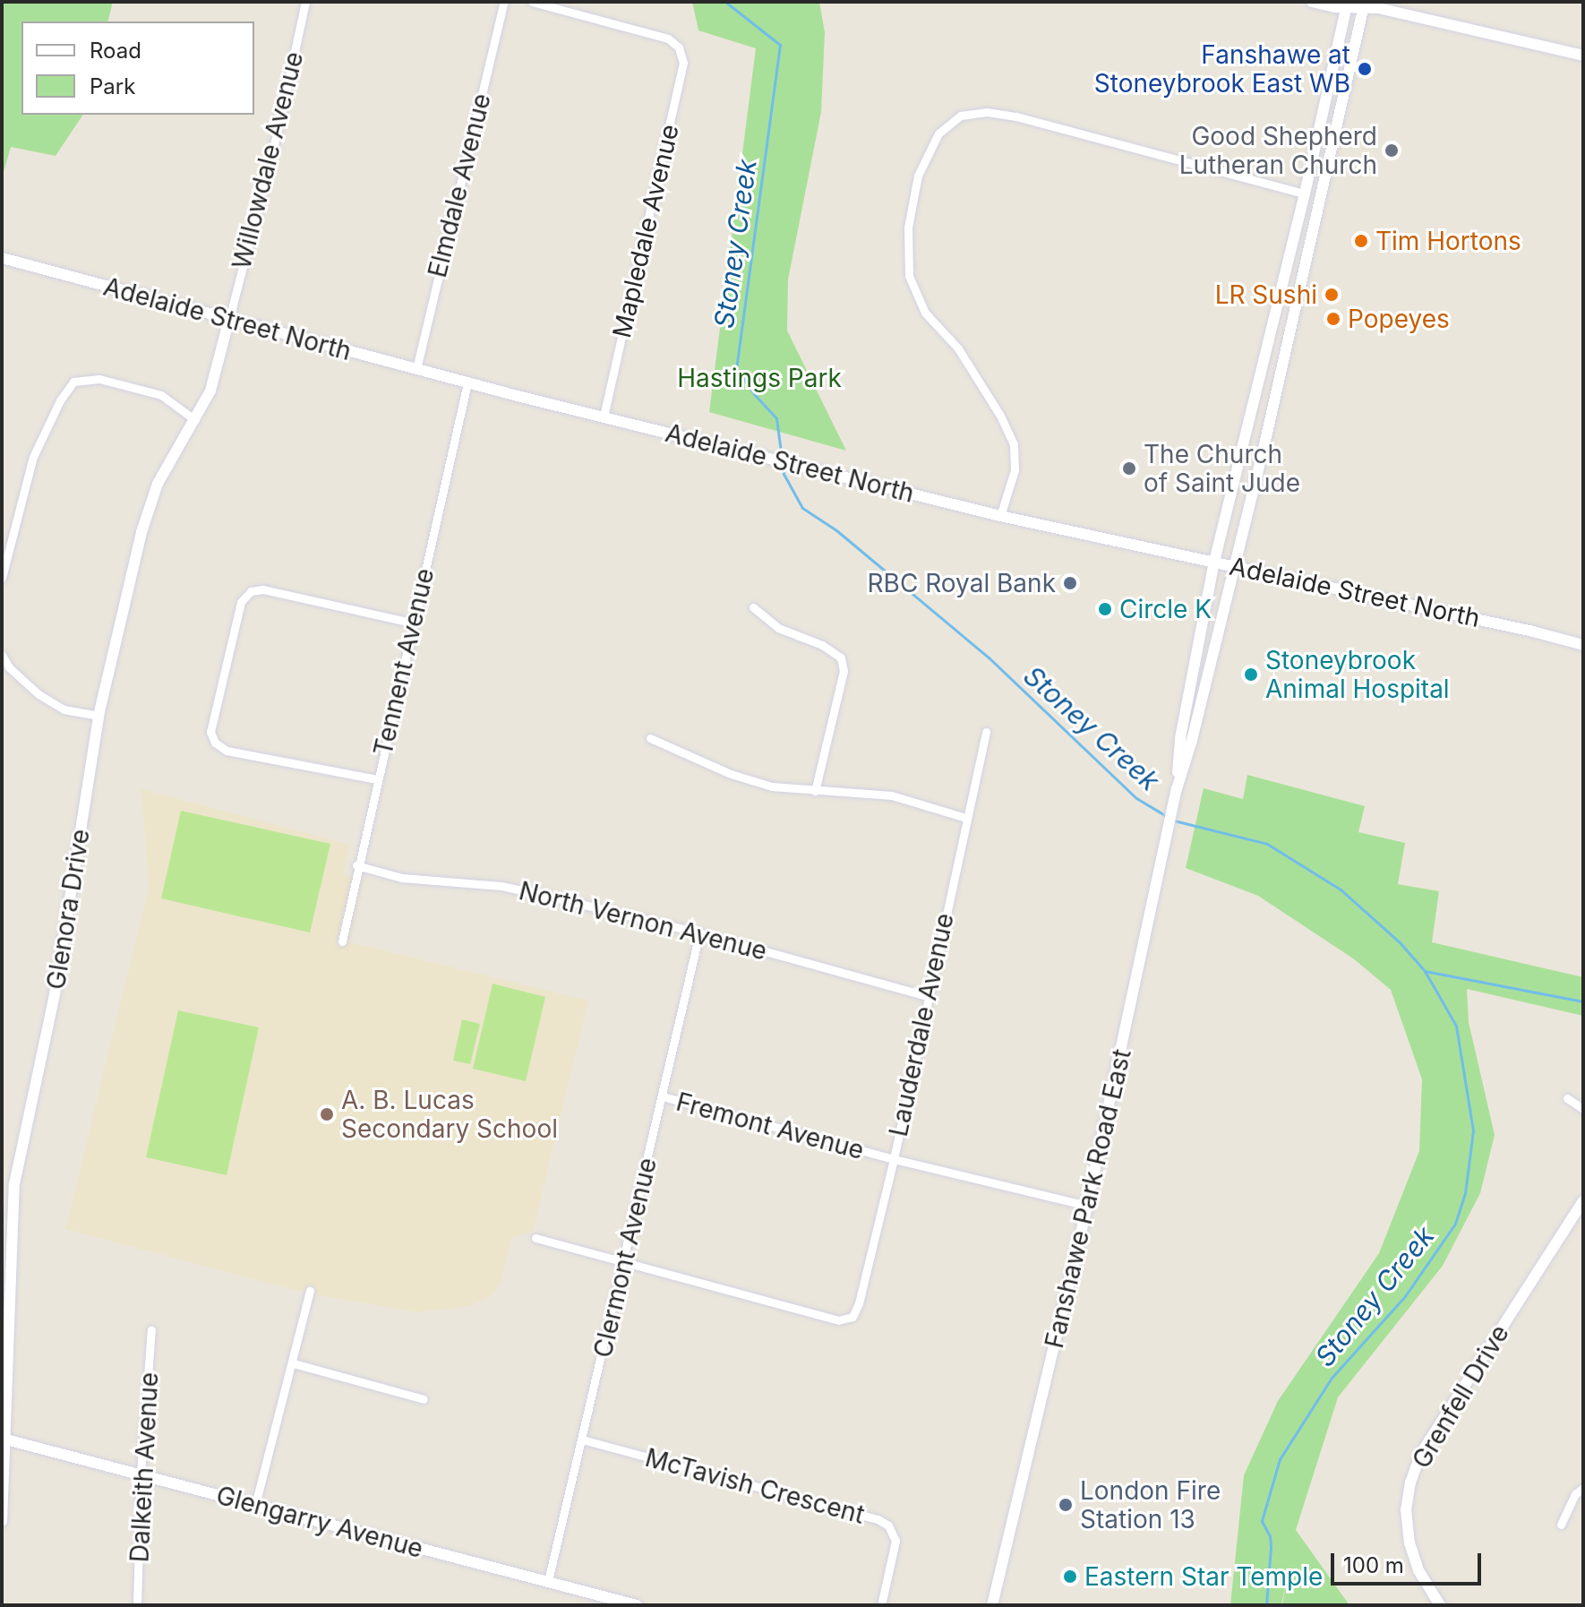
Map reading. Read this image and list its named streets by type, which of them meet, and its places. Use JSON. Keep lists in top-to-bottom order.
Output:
{
  "streets": {
    "main road": [
      "Adelaide Street North",
      "Glenora Drive",
      "Fanshawe Park Road East",
      "Grenfell Drive",
      "Glengarry Avenue"
    ],
    "street": [
      "Willowdale Avenue",
      "Elmdale Avenue",
      "Mapledale Avenue",
      "Tennent Avenue",
      "North Vernon Avenue",
      "Lauderdale Avenue",
      "Fremont Avenue",
      "Clermont Avenue",
      "Dalkeith Avenue",
      "McTavish Crescent"
    ]
  },
  "crossings": [
    ["Willowdale Avenue", "Adelaide Street North"],
    ["Willowdale Avenue", "Glenora Drive"],
    ["Elmdale Avenue", "Adelaide Street North"],
    ["Mapledale Avenue", "Adelaide Street North"],
    ["Adelaide Street North", "Tennent Avenue"],
    ["Adelaide Street North", "Glenora Drive"],
    ["Adelaide Street North", "Fanshawe Park Road East"],
    ["Tennent Avenue", "North Vernon Avenue"],
    ["Glenora Drive", "Glengarry Avenue"],
    ["North Vernon Avenue", "Lauderdale Avenue"],
    ["North Vernon Avenue", "Clermont Avenue"],
    ["Lauderdale Avenue", "Fremont Avenue"],
    ["Lauderdale Avenue", "Clermont Avenue"],
    ["Fremont Avenue", "Fanshawe Park Road East"],
    ["Fremont Avenue", "Clermont Avenue"],
    ["Clermont Avenue", "McTavish Crescent"],
    ["Clermont Avenue", "Glengarry Avenue"],
    ["Dalkeith Avenue", "Glengarry Avenue"]
  ],
  "water": ["Stoney Creek"],
  "parks": ["Hastings Park"],
  "places": [
    "Fanshawe at Stoneybrook East WB",
    "Good Shepherd Lutheran Church",
    "Tim Hortons",
    "LR Sushi",
    "Popeyes",
    "The Church of Saint Jude",
    "RBC Royal Bank",
    "Circle K",
    "Stoneybrook Animal Hospital",
    "A. B. Lucas Secondary School",
    "London Fire Station 13",
    "Eastern Star Temple"
  ],
  "legend": ["Road", "Park"],
  "scale_bar": "100 m"
}
